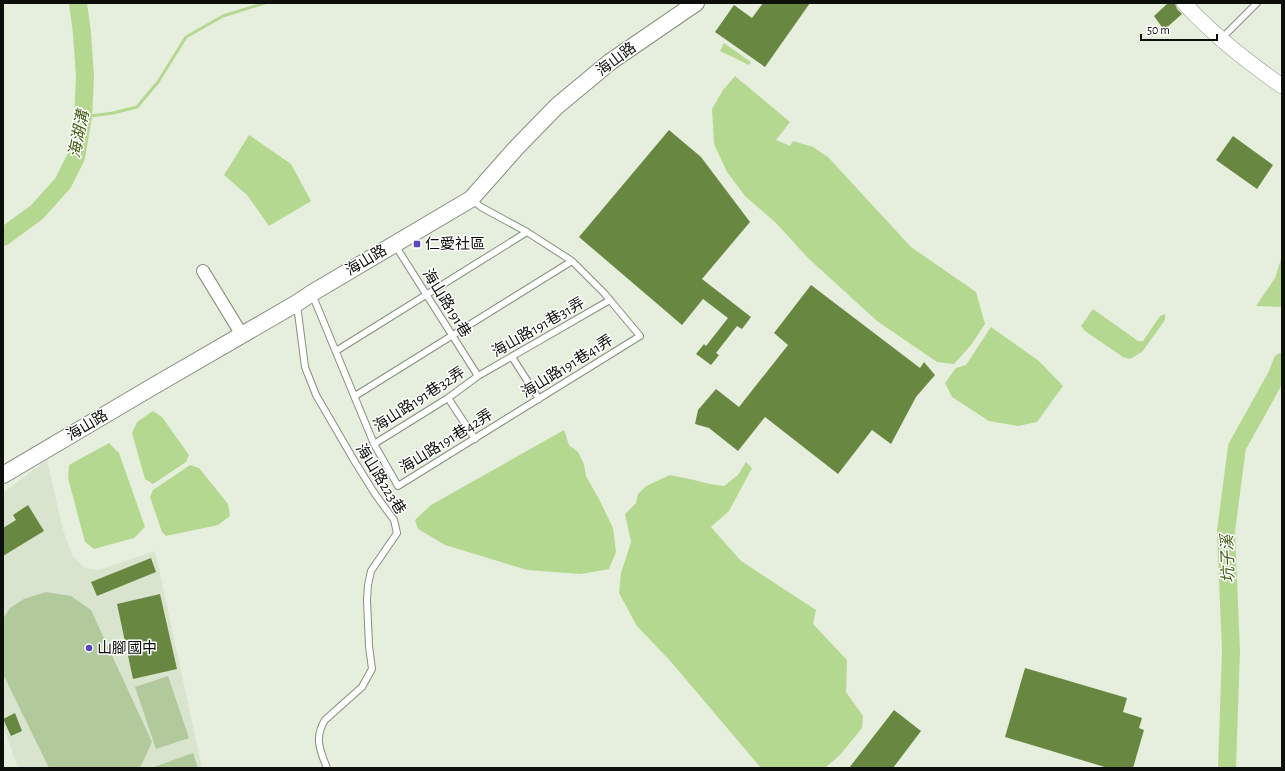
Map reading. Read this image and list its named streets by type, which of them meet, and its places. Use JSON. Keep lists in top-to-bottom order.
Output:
{
  "streets": {
    "main road": ["海山路"],
    "lane": [
      "海山路191巷",
      "海山路191巷31弄",
      "海山路191巷41弄",
      "海山路191巷32弄",
      "海山路191巷42弄",
      "海山路223巷"
    ]
  },
  "crossings": [
    ["海山路", "海山路191巷"],
    ["海山路", "海山路223巷"],
    ["海山路191巷", "海山路191巷31弄"],
    ["海山路191巷", "海山路191巷32弄"],
    ["海山路191巷31弄", "海山路191巷41弄"],
    ["海山路191巷31弄", "海山路191巷32弄"],
    ["海山路191巷41弄", "海山路191巷42弄"],
    ["海山路191巷32弄", "海山路191巷42弄"]
  ],
  "water": ["海湖溝", "坑子溪"],
  "places": {
    "transit": ["仁愛社區"],
    "other": ["山腳國中"]
  },
  "scale_bar": "50 m"
}
